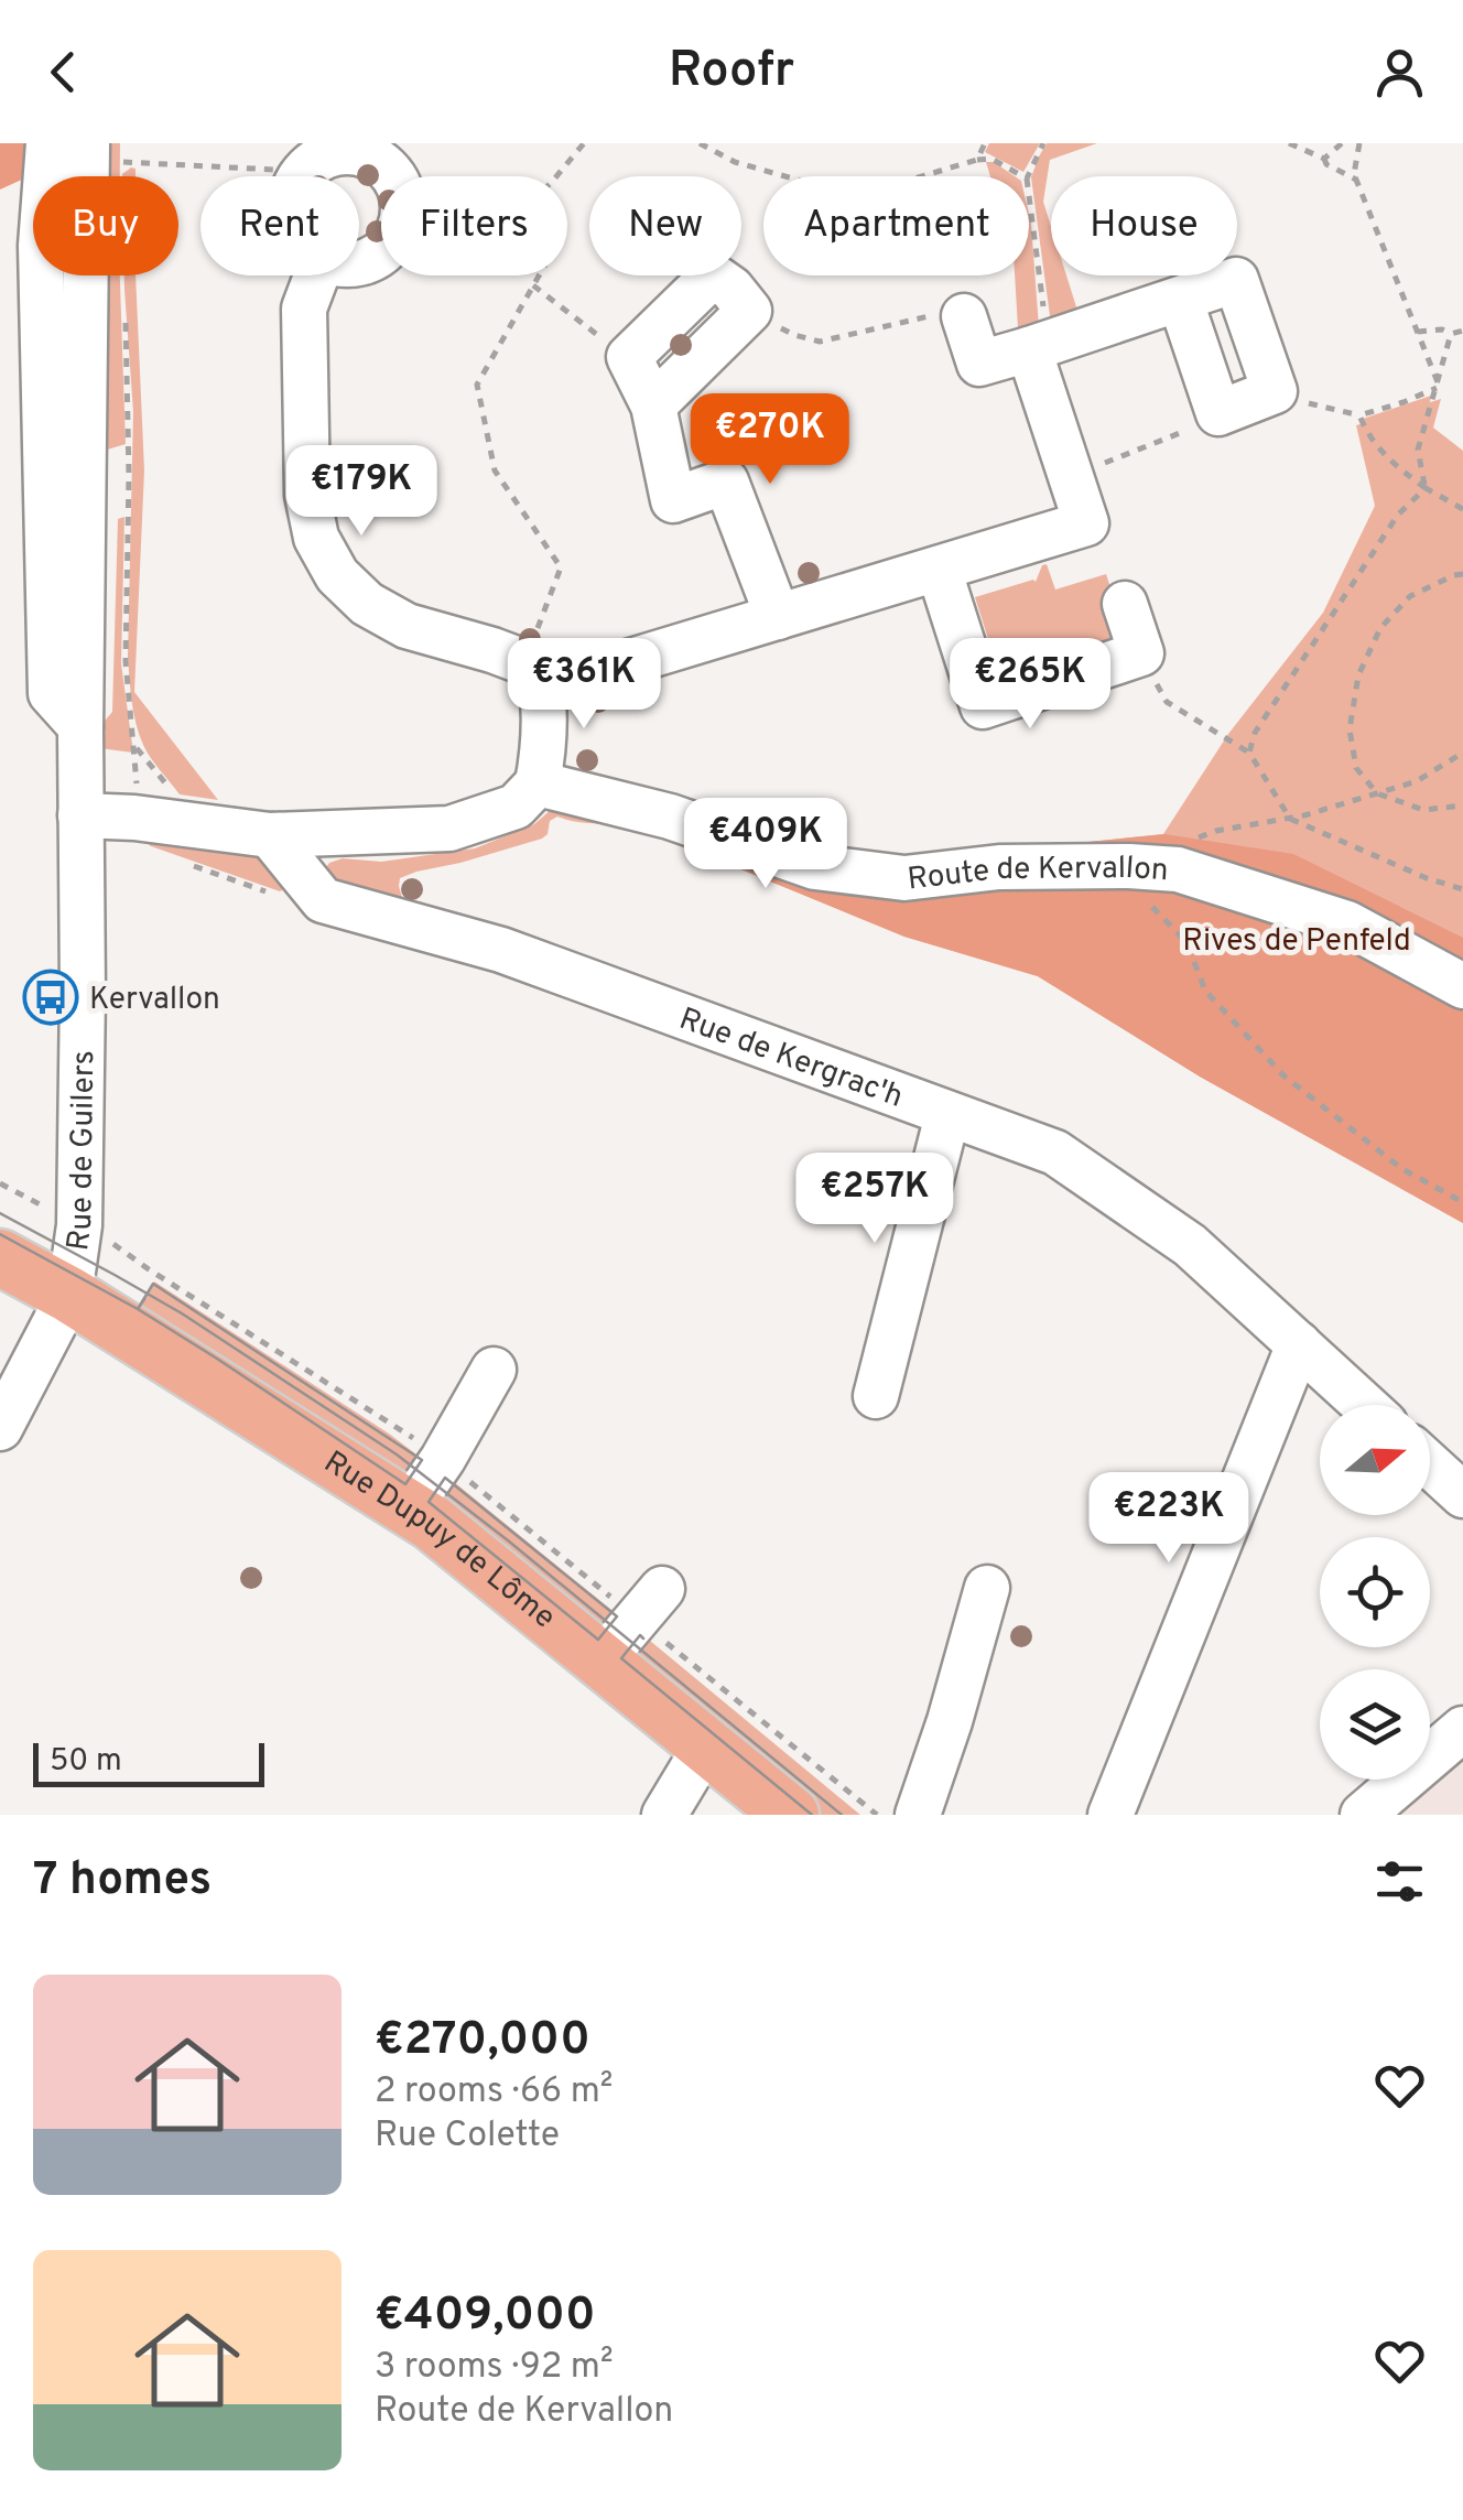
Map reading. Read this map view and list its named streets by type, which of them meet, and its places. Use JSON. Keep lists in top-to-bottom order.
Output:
{
  "streets": {
    "main road": ["Rue Dupuy de Lôme"],
    "street": ["Route de Kervallon", "Rue de Kergrac'h", "Rue de Guilers"]
  },
  "crossings": [
    ["Rue de Guilers", "Rue Dupuy de Lôme"]
  ],
  "parks": ["Rives de Penfeld"],
  "places": {
    "bus stop": ["Kervallon"]
  },
  "scale_bar": "50 m",
  "north": "right",
  "page": {
    "header": "Roofr",
    "chip": [
      "Buy",
      "Rent",
      "Filters",
      "New",
      "Apartment",
      "House"
    ],
    "price": [
      "€270K",
      "€179K",
      "€361K",
      "€265K",
      "€409K",
      "€257K",
      "€223K"
    ],
    "scale": "50 m",
    "heading": "7 homes",
    "list": [
      {
        "name": "€270,000",
        "note": "2 rooms · 66 m² · Rue Colette"
      },
      {
        "name": "€409,000",
        "note": "3 rooms · 92 m² · Route de Kervallon"
      }
    ]
  }
}
